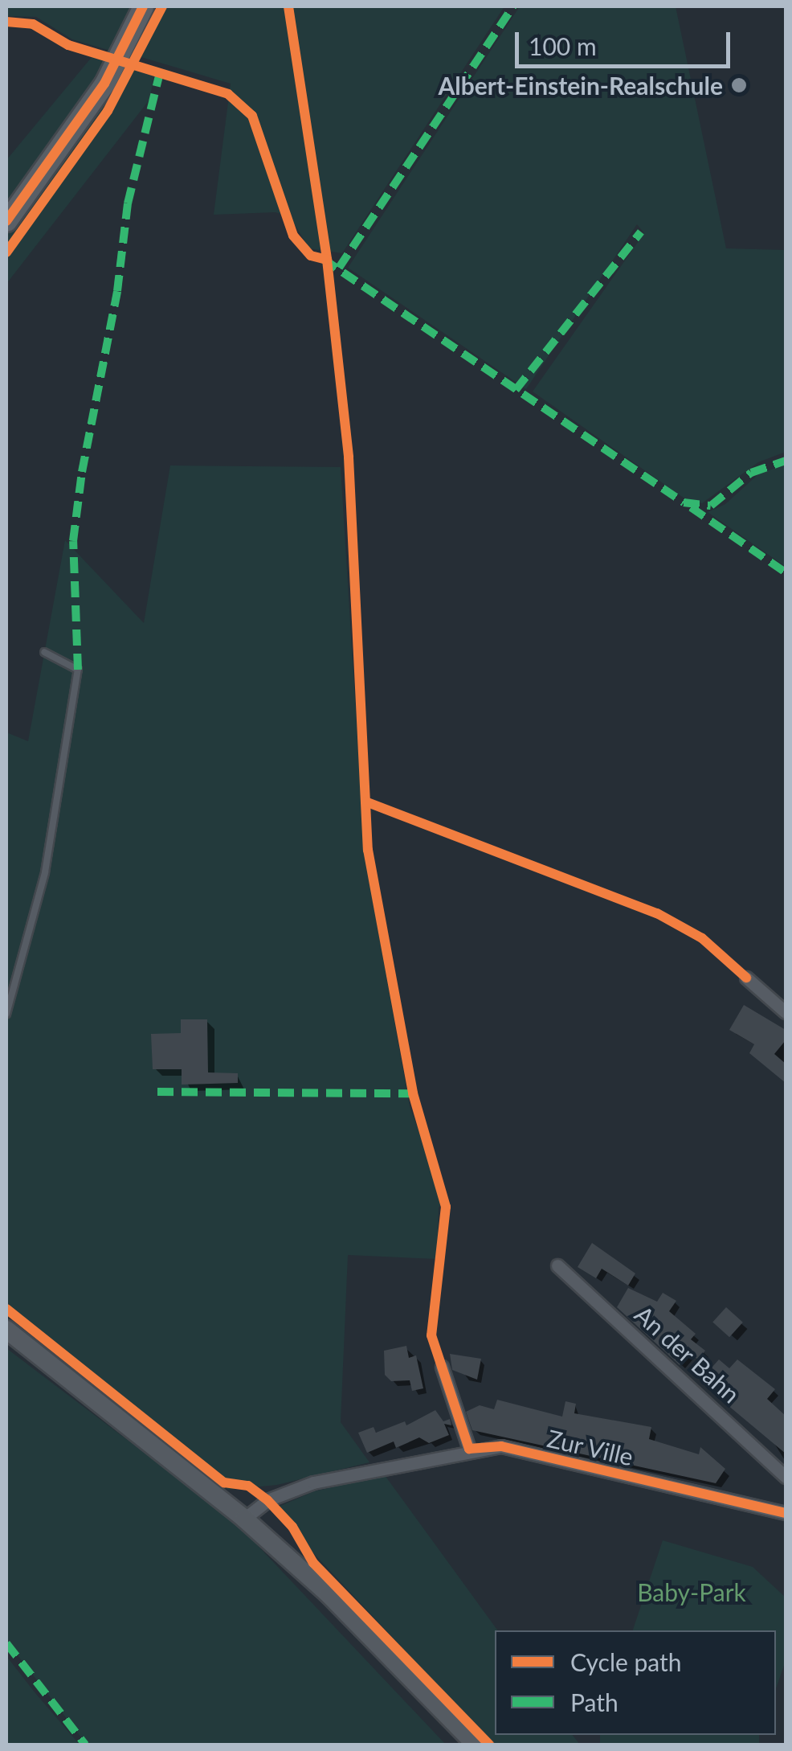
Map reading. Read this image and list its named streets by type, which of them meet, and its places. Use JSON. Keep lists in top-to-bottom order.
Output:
{
  "streets": {
    "street": ["An der Bahn", "Zur Ville"]
  },
  "parks": ["Baby-Park"],
  "places": ["Albert-Einstein-Realschule"],
  "legend": ["Cycle path", "Path"],
  "scale_bar": "100 m"
}
